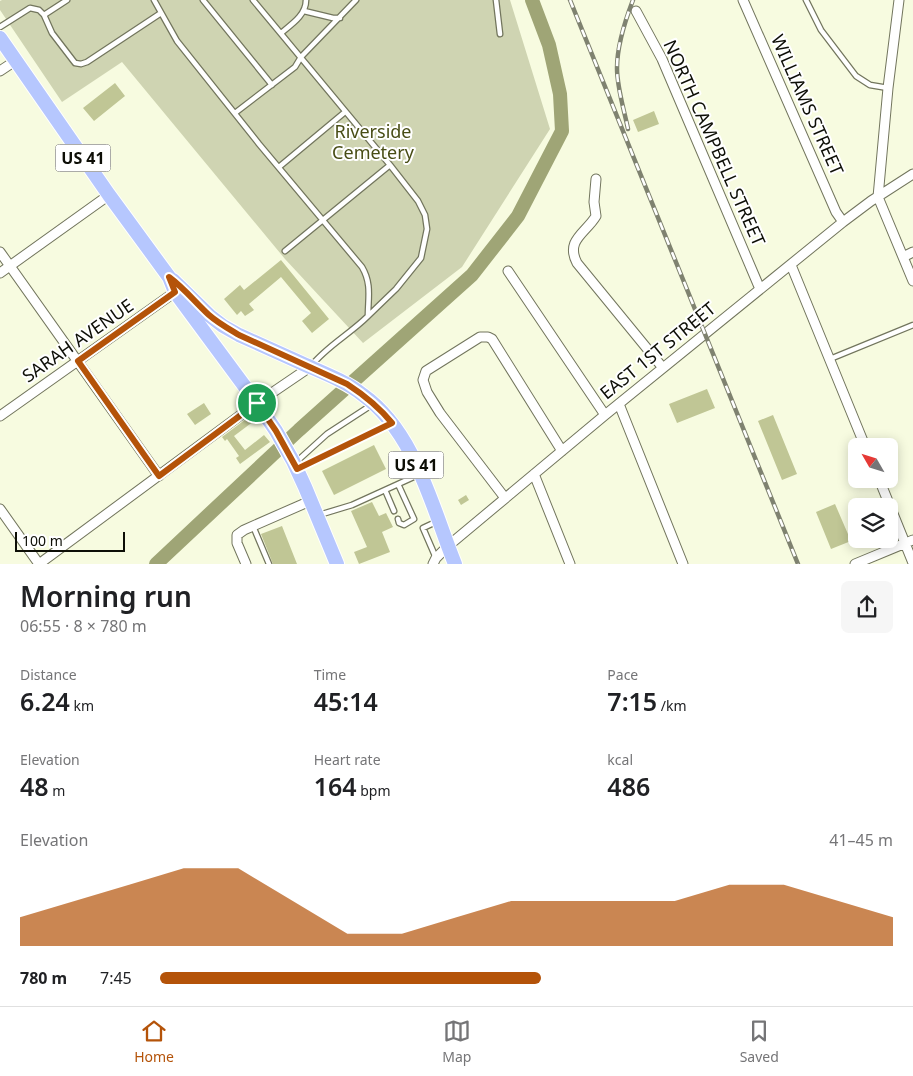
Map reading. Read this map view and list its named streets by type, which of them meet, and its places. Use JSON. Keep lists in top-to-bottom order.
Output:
{
  "streets": {
    "main road": ["US 41"],
    "street": [
      "WILLIAMS STREET",
      "NORTH CAMPBELL STREET",
      "SARAH AVENUE",
      "EAST 1ST STREET"
    ]
  },
  "crossings": [
    ["WILLIAMS STREET", "EAST 1ST STREET"],
    ["NORTH CAMPBELL STREET", "EAST 1ST STREET"],
    ["US 41", "SARAH AVENUE"],
    ["US 41", "EAST 1ST STREET"]
  ],
  "parks": ["Riverside Cemetery"],
  "scale_bar": "100 m",
  "north": "top left",
  "page": {
    "scale": "100 m",
    "heading": ["Morning run", "06:55 · 8 × 780 m"],
    "stats": [
      ["Distance", "6.24 km"],
      ["Time", "45:14"],
      ["Pace", "7:15 /km"],
      ["Elevation", "48 m"],
      ["Heart rate", "164 bpm"],
      ["kcal", "486"]
    ],
    "chart": ["Elevation", "41–45 m"],
    "list": [
      {
        "name": "780 m",
        "note": "7:45"
      }
    ],
    "tabs": ["Home", "Map", "Saved"]
  }
}
